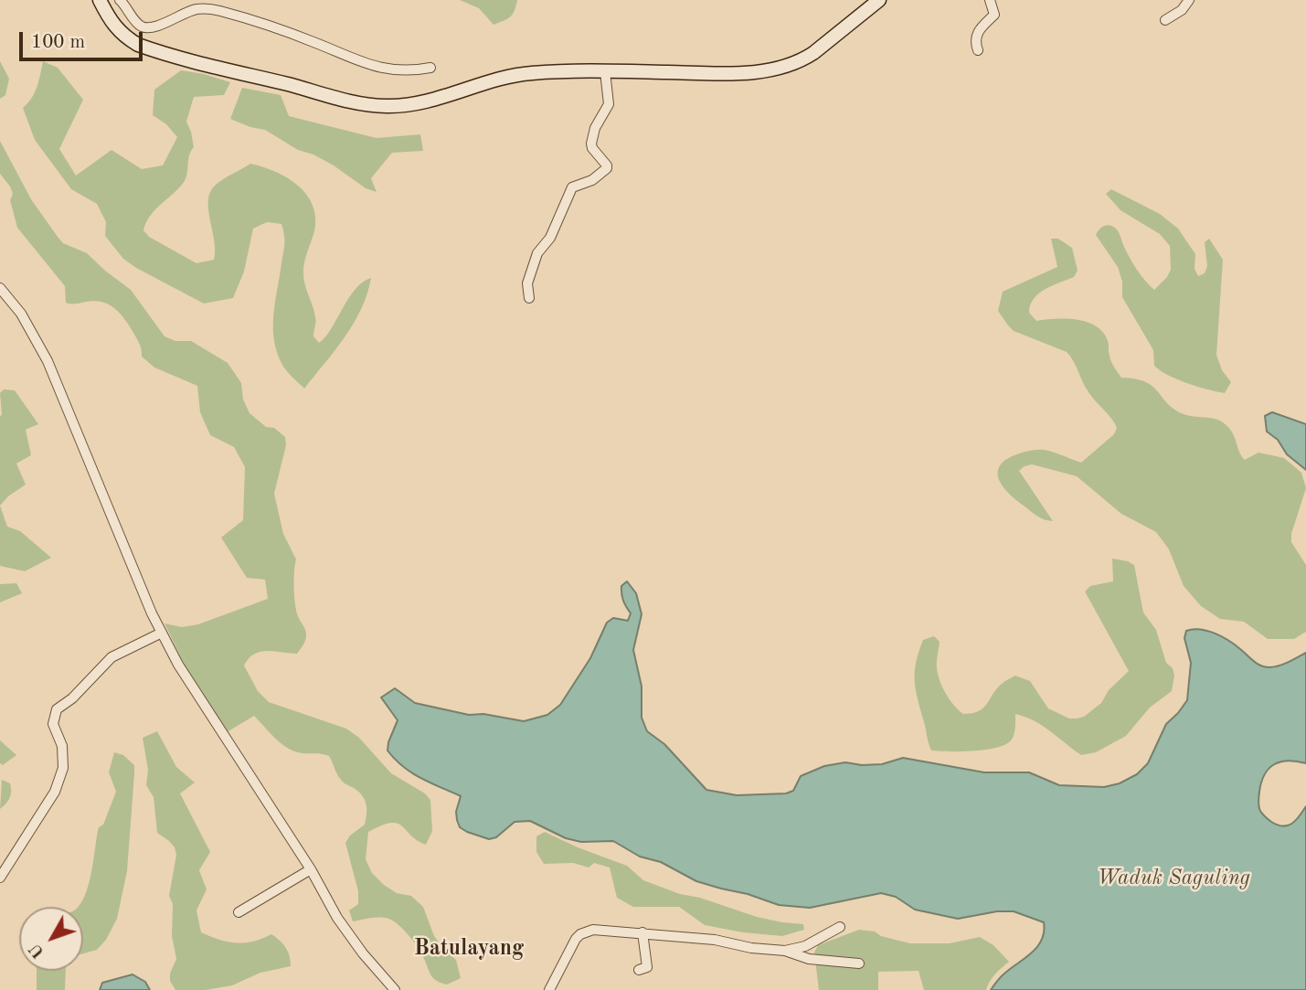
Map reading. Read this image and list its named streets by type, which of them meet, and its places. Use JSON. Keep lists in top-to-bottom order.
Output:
{
  "districts": ["Batulayang"],
  "water": ["Waduk Saguling"],
  "scale_bar": "100 m",
  "north": "bottom left"
}
